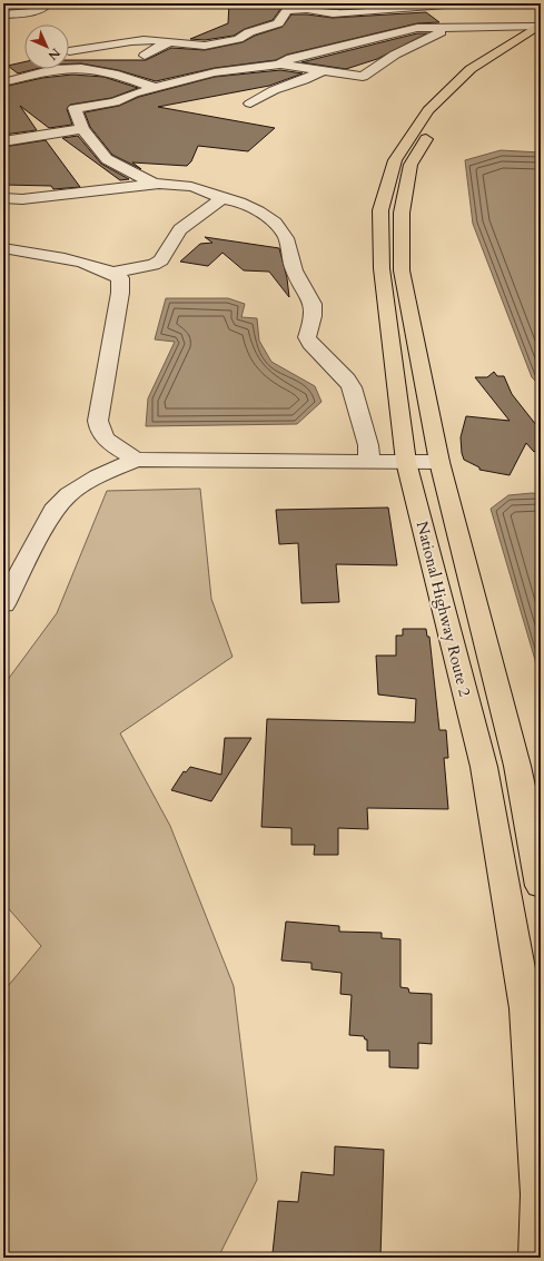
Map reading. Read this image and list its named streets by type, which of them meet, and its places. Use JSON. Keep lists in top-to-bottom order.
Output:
{
  "streets": {
    "highway": ["National Highway Route 2"]
  },
  "north": "bottom right"
}
